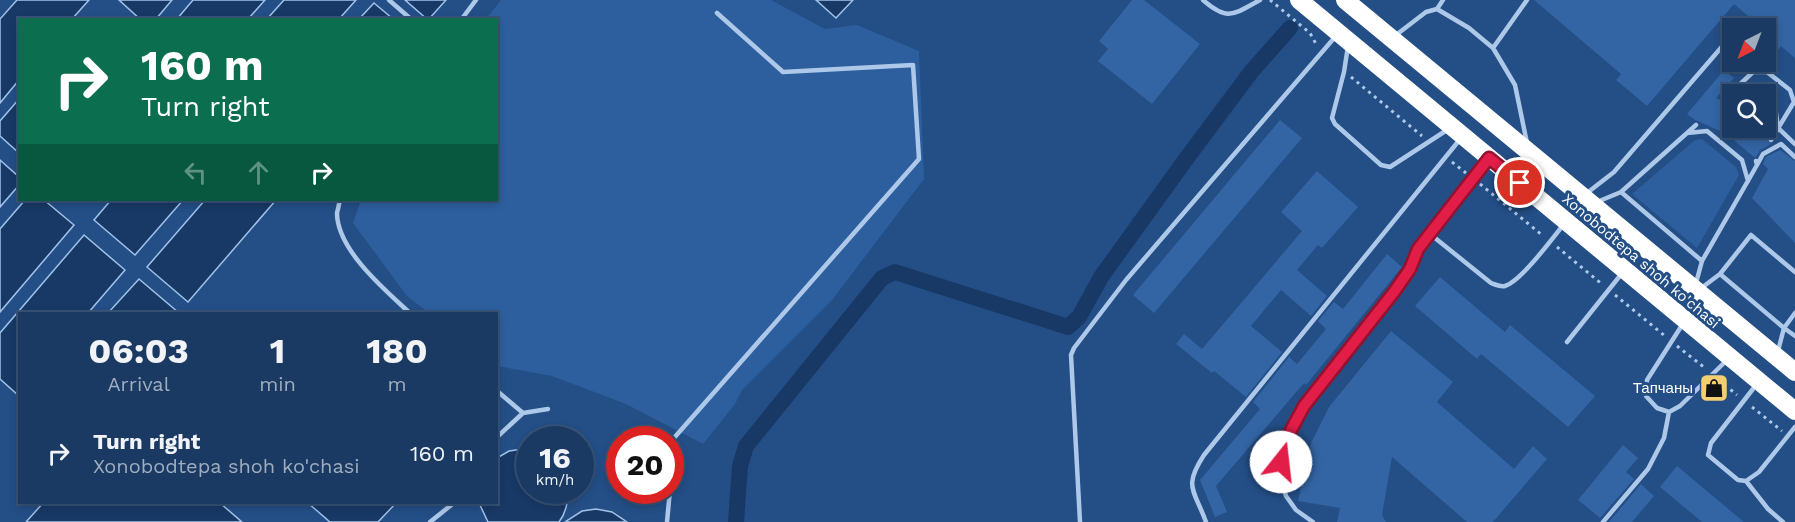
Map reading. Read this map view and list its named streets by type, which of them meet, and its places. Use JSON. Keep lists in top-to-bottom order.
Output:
{
  "streets": {
    "highway": ["Xonobodtepa shoh ko'chasi"]
  },
  "places": {
    "shop": ["Тапчаны"]
  },
  "north": "bottom left",
  "page": {
    "turn": ["160 m", "Turn right"],
    "eta": [
      "06:03",
      "Arrival",
      "1",
      "min",
      "180",
      "m"
    ],
    "list": [
      {
        "name": "Turn right",
        "note": "Xonobodtepa shoh ko'chasi",
        "value": "160 m"
      }
    ],
    "speed": "16 km/h",
    "limit": "20"
  }
}
